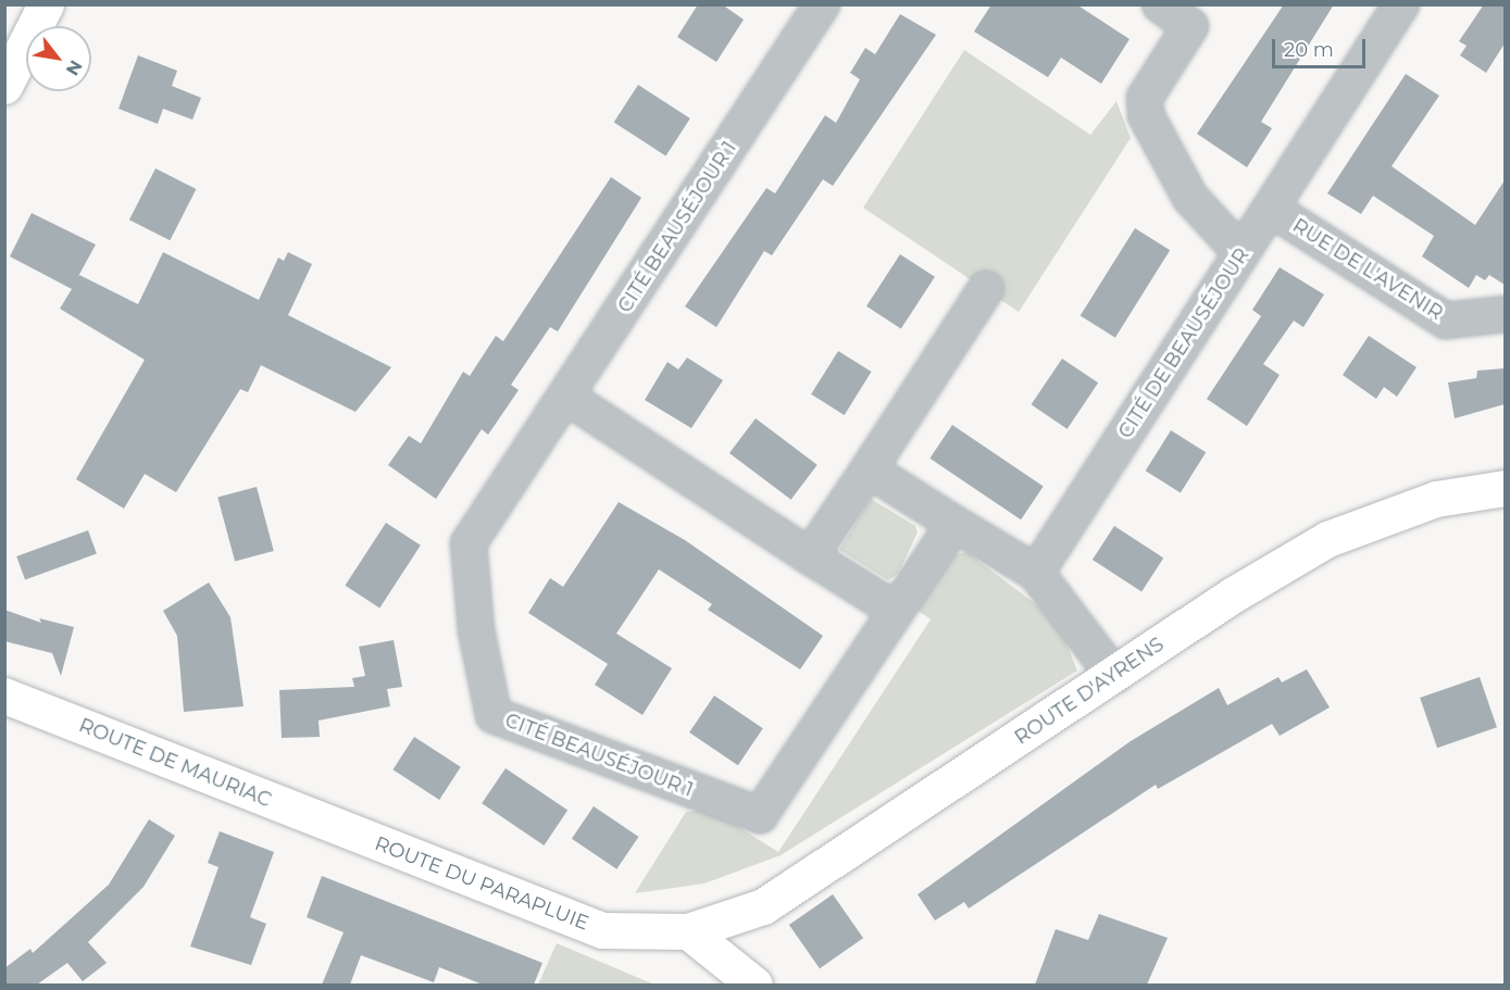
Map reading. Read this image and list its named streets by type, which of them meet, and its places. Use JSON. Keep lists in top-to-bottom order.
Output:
{
  "streets": {
    "street": [
      "CITÉ BEAUSÉJOUR 1",
      "RUE DE L'AVENIR",
      "CITÉ DE BEAUSÉJOUR",
      "ROUTE D'AYRENS",
      "ROUTE DE MAURIAC",
      "ROUTE DU PARAPLUIE"
    ]
  },
  "crossings": [
    ["RUE DE L'AVENIR", "CITÉ DE BEAUSÉJOUR"],
    ["ROUTE D'AYRENS", "ROUTE DU PARAPLUIE"],
    ["ROUTE DE MAURIAC", "ROUTE DU PARAPLUIE"]
  ],
  "scale_bar": "20 m",
  "north": "bottom right"
}
